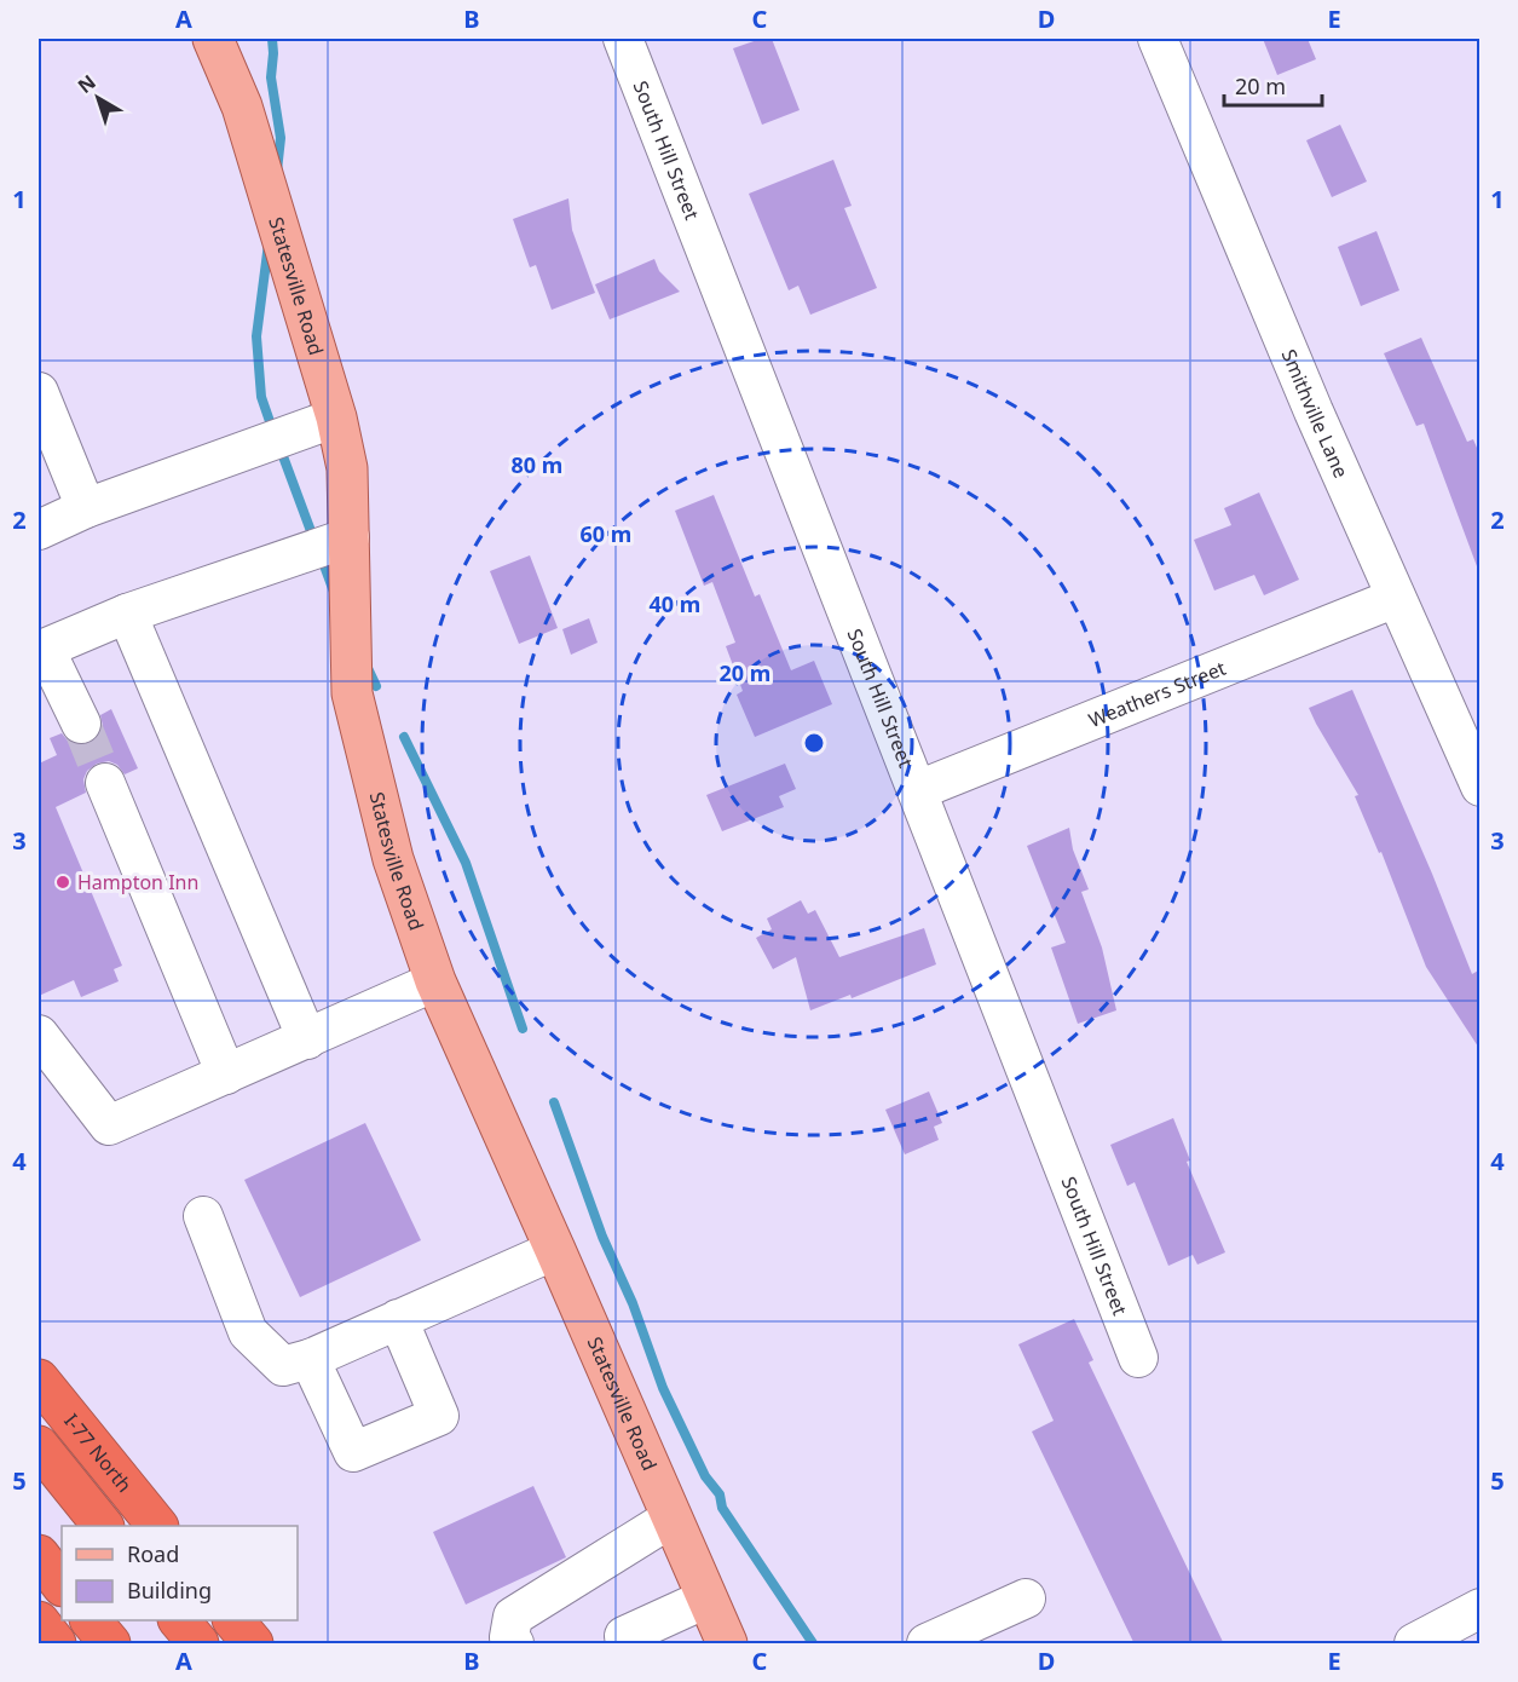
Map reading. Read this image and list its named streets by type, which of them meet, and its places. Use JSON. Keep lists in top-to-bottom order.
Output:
{
  "streets": {
    "highway": ["I-77 North"],
    "main road": ["Statesville Road"],
    "street": ["South Hill Street", "Smithville Lane", "Weathers Street"]
  },
  "crossings": [
    ["South Hill Street", "Weathers Street"],
    ["Smithville Lane", "Weathers Street"]
  ],
  "places": ["Hampton Inn"],
  "legend": ["Road", "Building"],
  "scale_bar": "20 m",
  "north": "top left",
  "grid": {
    "columns": [
      "A",
      "B",
      "C",
      "D",
      "E"
    ],
    "rows": [
      "1",
      "2",
      "3",
      "4",
      "5"
    ]
  },
  "rings": [
    "80 m",
    "60 m",
    "40 m",
    "20 m"
  ]
}
